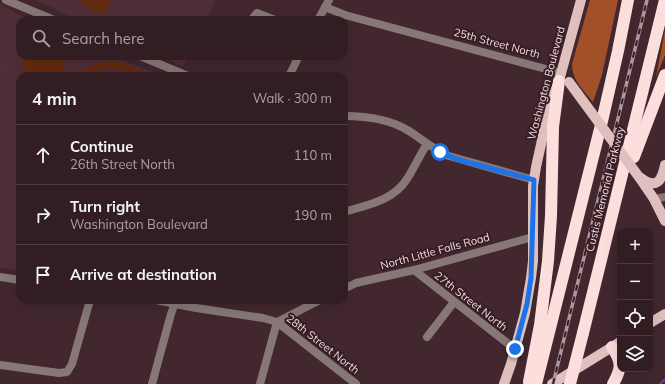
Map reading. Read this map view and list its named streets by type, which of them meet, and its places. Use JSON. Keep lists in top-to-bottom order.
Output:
{
  "streets": {
    "highway": ["Custis Memorial Parkway"],
    "main road": ["Washington Boulevard"],
    "street": [
      "25th Street North",
      "North Little Falls Road",
      "27th Street North",
      "28th Street North"
    ]
  },
  "crossings": [
    ["25th Street North", "Washington Boulevard"],
    ["Washington Boulevard", "North Little Falls Road"],
    ["Washington Boulevard", "27th Street North"],
    ["North Little Falls Road", "27th Street North"]
  ],
  "page": {
    "search": "Search here",
    "heading": ["4 min", "Walk · 300 m"],
    "list": [
      ["Continue", "26th Street North", "110 m"],
      ["Turn right", "Washington Boulevard", "190 m"],
      "Arrive at destination"
    ],
    "map_buttons": ["+", "−"]
  }
}
